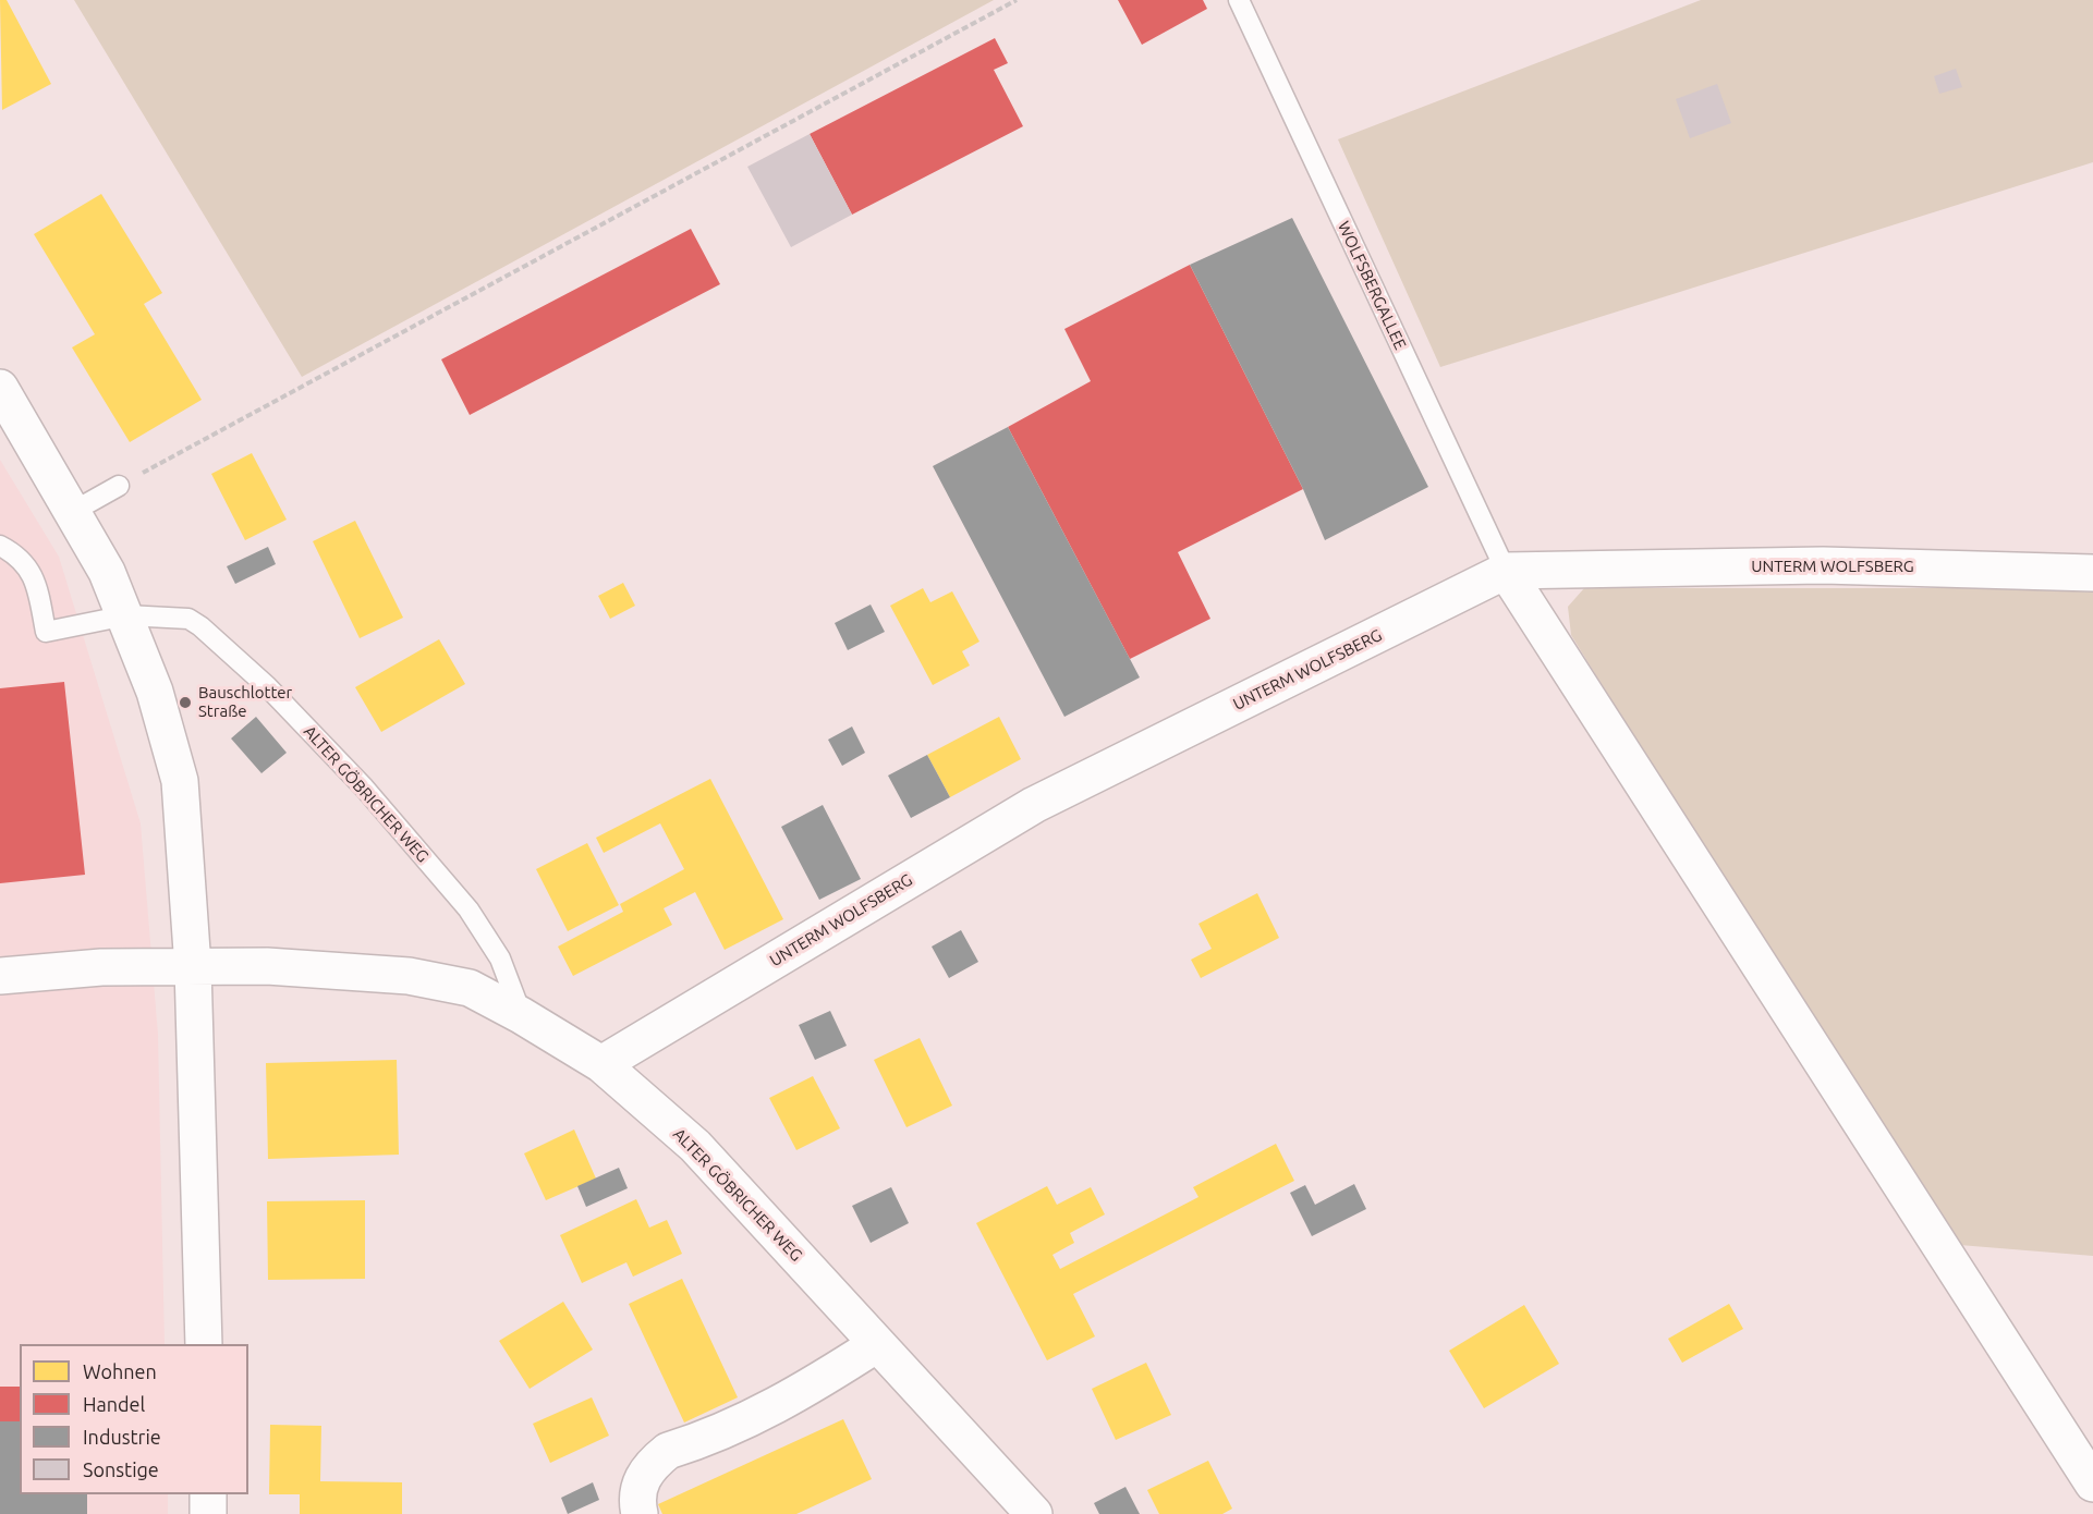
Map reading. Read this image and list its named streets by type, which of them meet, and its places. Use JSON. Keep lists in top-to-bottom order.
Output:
{
  "streets": {
    "street": ["UNTERM WOLFSBERG", "ALTER GÖBRICHER WEG"],
    "lane": ["WOLFSBERGALLEE"]
  },
  "crossings": [
    ["WOLFSBERGALLEE", "UNTERM WOLFSBERG"],
    ["UNTERM WOLFSBERG", "ALTER GÖBRICHER WEG"]
  ],
  "places": ["Bauschlotter Straße"],
  "legend": [
    "Wohnen",
    "Handel",
    "Industrie",
    "Sonstige"
  ]
}
